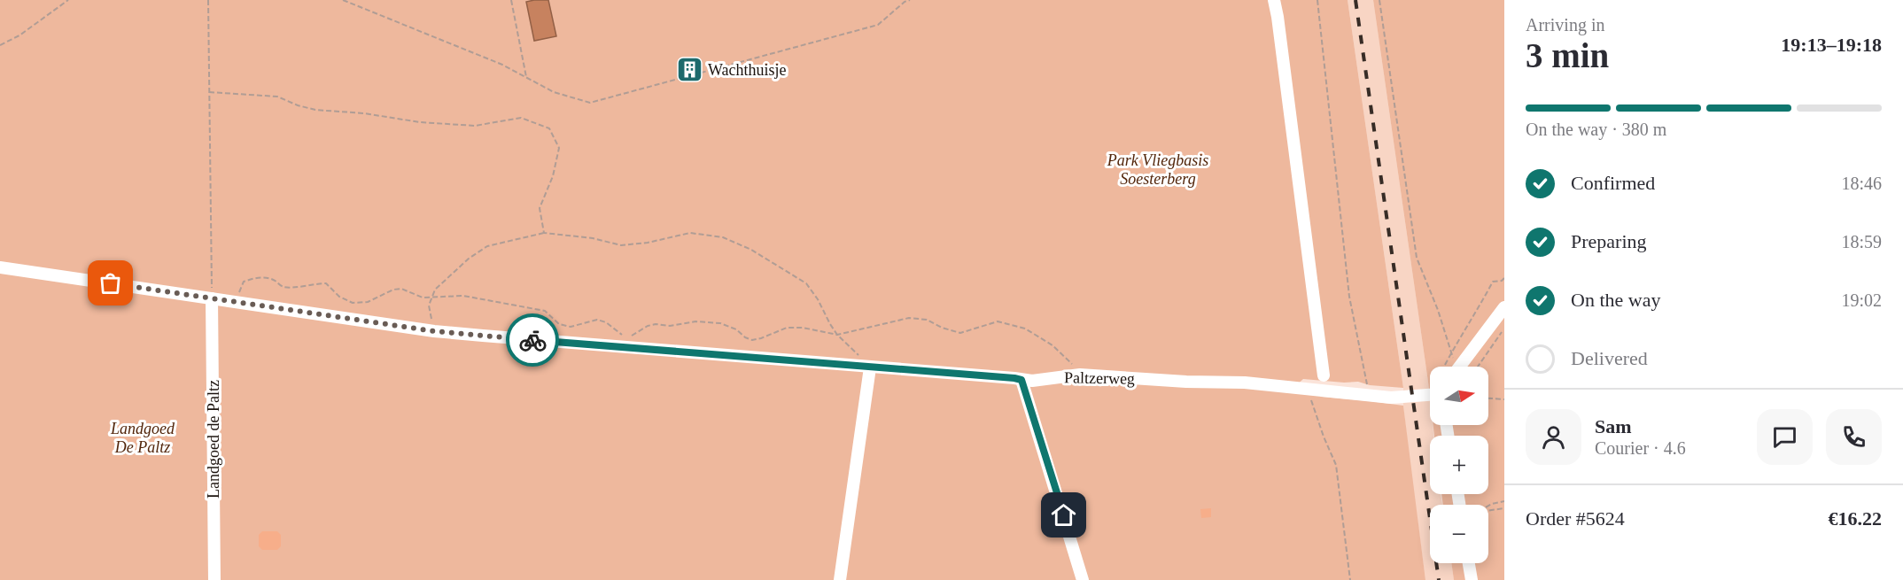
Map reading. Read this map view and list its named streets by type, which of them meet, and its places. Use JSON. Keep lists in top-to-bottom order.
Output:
{
  "streets": {
    "street": ["Paltzerweg", "Landgoed de Paltz"]
  },
  "crossings": [
    ["Paltzerweg", "Landgoed de Paltz"]
  ],
  "parks": ["Park Vliegbasis Soesterberg", "Landgoed De Paltz"],
  "places": {
    "building": ["Wachthuisje"]
  },
  "north": "right",
  "page": {
    "heading": ["3 min", "Arriving in", "19:13–19:18"],
    "panel": [
      "Sam",
      "Courier · 4.6",
      "Order #5624",
      "€16.22"
    ],
    "bar": "On the way · 380 m",
    "list": [
      ["Confirmed", "18:46"],
      ["Preparing", "18:59"],
      ["On the way", "19:02"],
      "Delivered"
    ],
    "map_buttons": ["+", "−"]
  }
}
